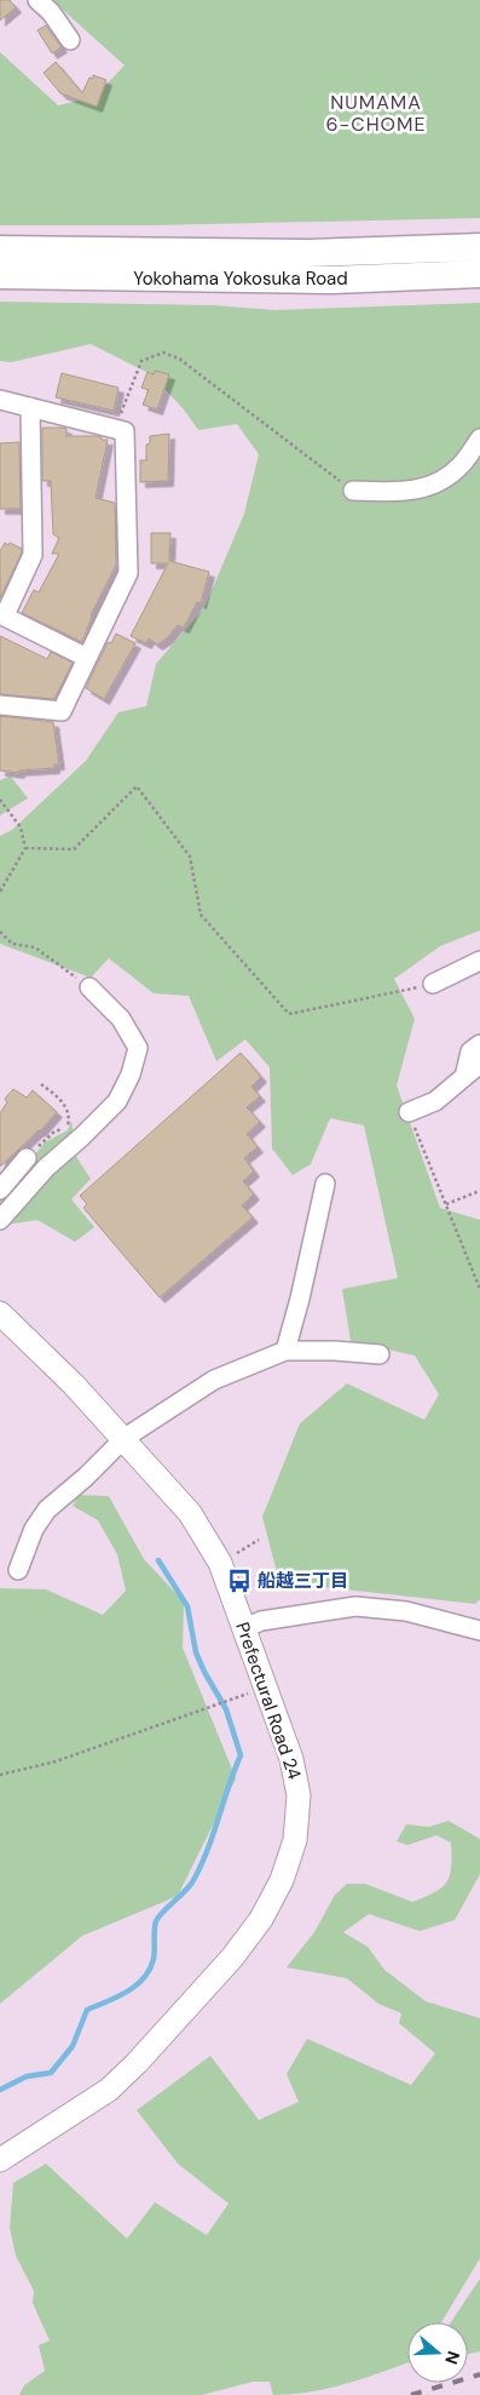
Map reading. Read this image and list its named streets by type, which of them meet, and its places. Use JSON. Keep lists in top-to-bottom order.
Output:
{
  "streets": {
    "highway": ["Yokohama Yokosuka Road"],
    "main road": ["Prefectural Road 24"]
  },
  "districts": ["NUMAMA 6-CHOME"],
  "places": {
    "bus stop": ["船越三丁目"]
  },
  "north": "right"
}
